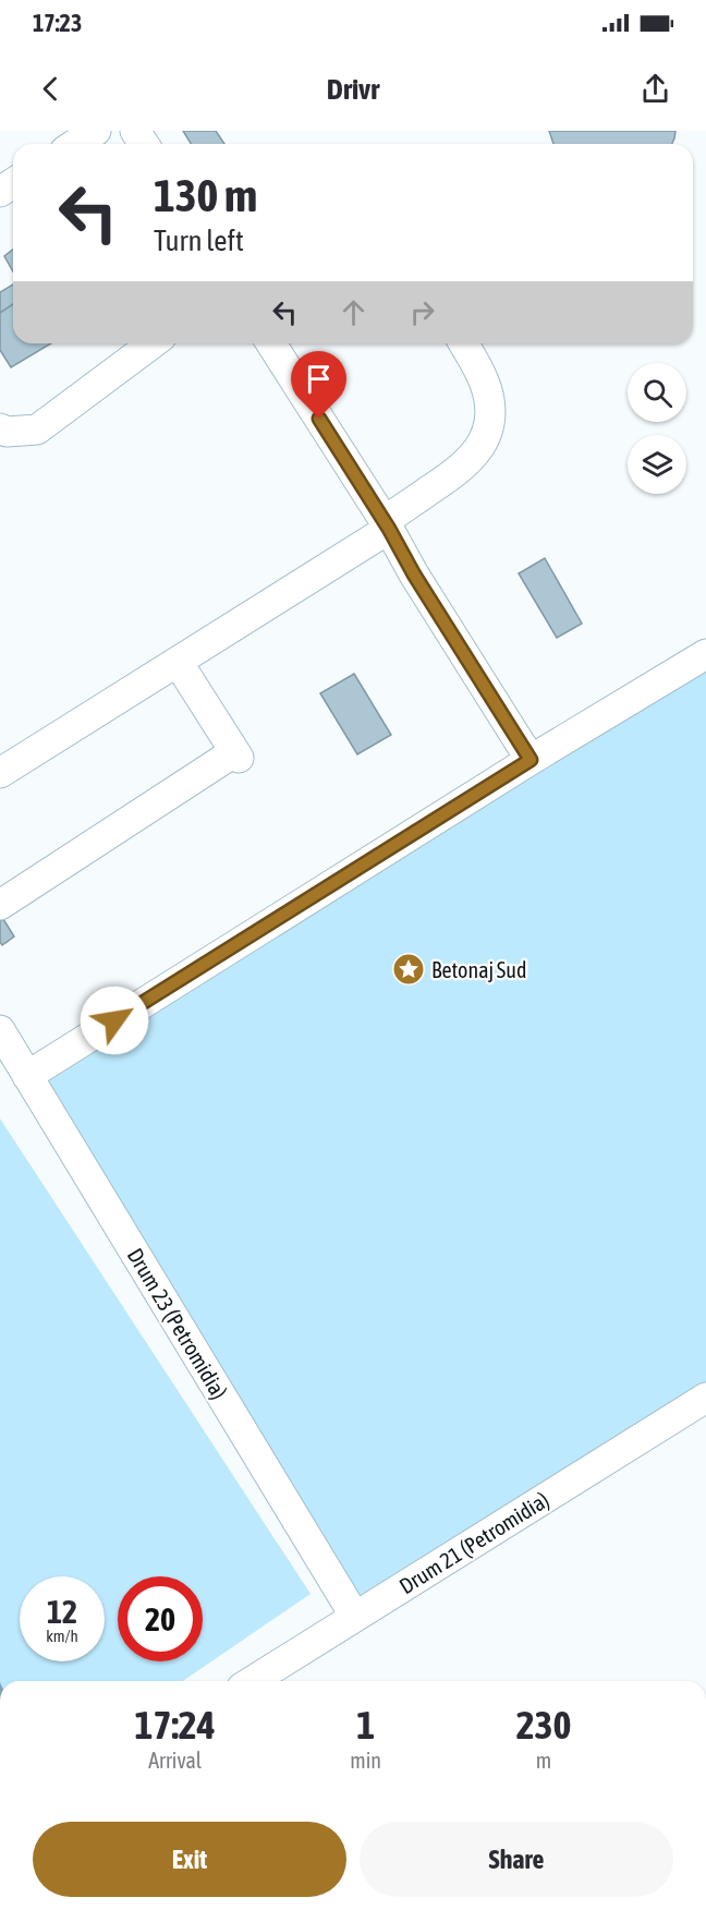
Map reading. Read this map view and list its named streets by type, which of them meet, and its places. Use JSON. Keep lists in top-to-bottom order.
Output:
{
  "streets": {
    "lane": ["Drum 23 (Petromidia)", "Drum 21 (Petromidia)"]
  },
  "crossings": [
    ["Drum 23 (Petromidia)", "Drum 21 (Petromidia)"]
  ],
  "places": {
    "place": ["Betonaj Sud"]
  },
  "page": {
    "status": "17:23",
    "header": "Drivr",
    "turn": ["130 m", "Turn left"],
    "speed": "12 km/h",
    "limit": "20",
    "eta": [
      "17:24",
      "Arrival",
      "1",
      "min",
      "230",
      "m"
    ],
    "buttons": ["Exit", "Share"]
  }
}
